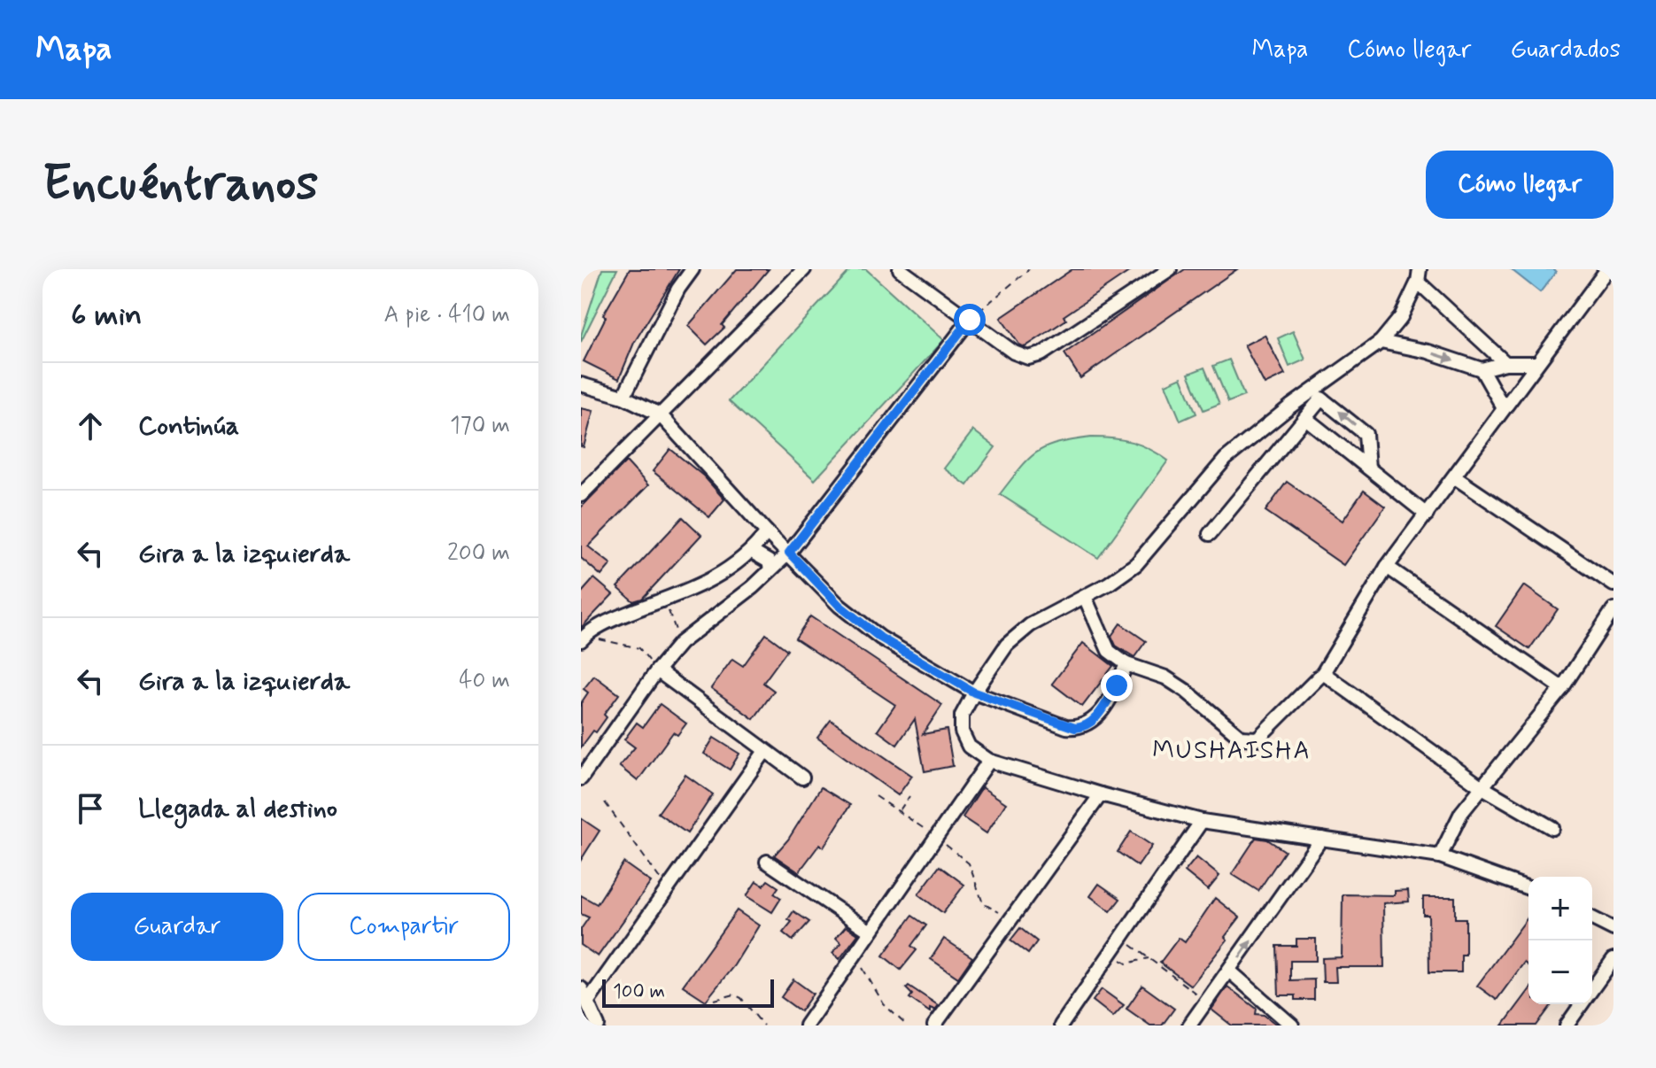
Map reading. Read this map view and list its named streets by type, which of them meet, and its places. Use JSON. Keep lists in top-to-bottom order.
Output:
{
  "districts": ["MUSHAISHA"],
  "scale_bar": "100 m",
  "page": {
    "header": "Mapa",
    "nav": ["Mapa", "Cómo llegar", "Guardados"],
    "buttons": [
      "Cómo llegar",
      ["Guardar", "Compartir"]
    ],
    "title": "Encuéntranos",
    "heading": ["6 min", "A pie · 410 m"],
    "list": [
      ["Continúa", "170 m"],
      ["Gira a la izquierda", "200 m"],
      ["Gira a la izquierda", "40 m"],
      "Llegada al destino"
    ],
    "map_buttons": ["+", "−"],
    "scale": "100 m"
  }
}
